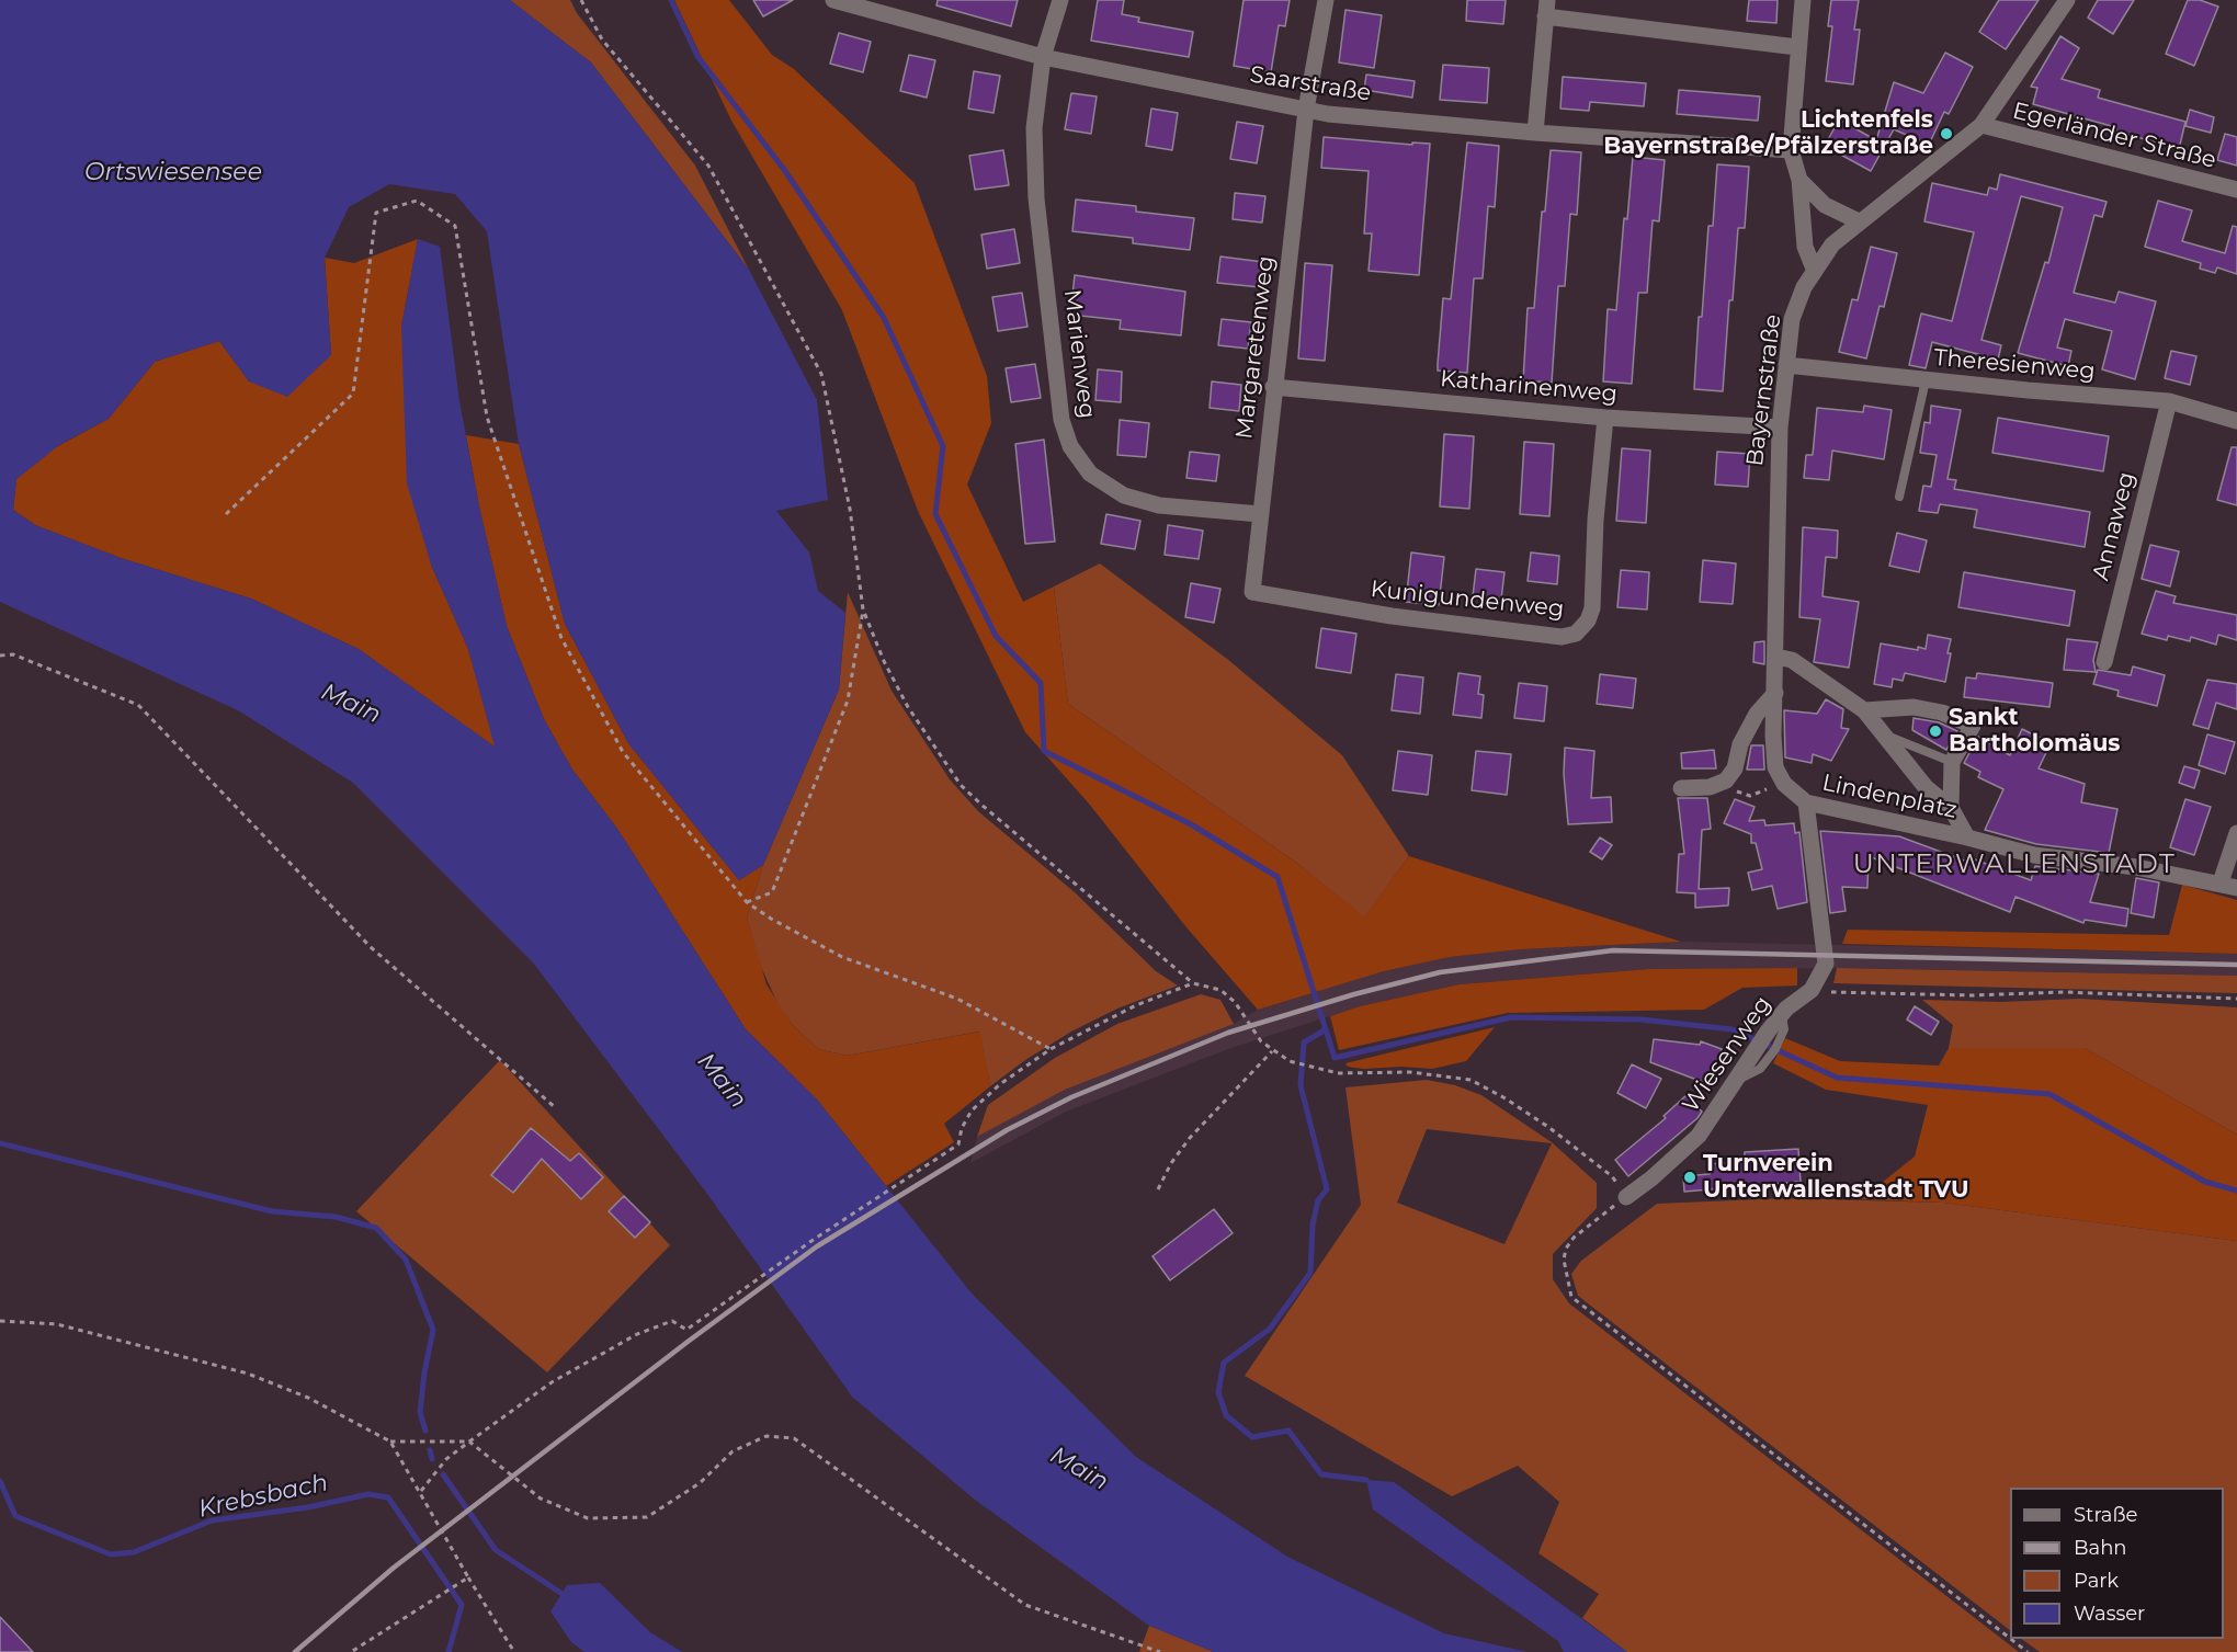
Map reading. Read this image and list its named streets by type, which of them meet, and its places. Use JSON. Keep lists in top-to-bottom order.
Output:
{
  "streets": {
    "street": [
      "Saarstraße",
      "Egerländer Straße",
      "Margaretenweg",
      "Marienweg",
      "Theresienweg",
      "Katharinenweg",
      "Bayernstraße",
      "Annaweg",
      "Kunigundenweg",
      "Lindenplatz",
      "Wiesenweg"
    ]
  },
  "crossings": [
    ["Saarstraße", "Margaretenweg"],
    ["Saarstraße", "Marienweg"],
    ["Egerländer Straße", "Bayernstraße"],
    ["Margaretenweg", "Marienweg"],
    ["Margaretenweg", "Katharinenweg"],
    ["Margaretenweg", "Kunigundenweg"],
    ["Theresienweg", "Bayernstraße"],
    ["Theresienweg", "Annaweg"],
    ["Katharinenweg", "Bayernstraße"],
    ["Katharinenweg", "Kunigundenweg"],
    ["Bayernstraße", "Lindenplatz"],
    ["Lindenplatz", "Wiesenweg"]
  ],
  "districts": ["UNTERWALLENSTADT"],
  "water": ["Ortswiesensee", "Main", "Krebsbach"],
  "places": ["Lichtenfels Bayernstraße/Pfälzerstraße", "Sankt Bartholomäus", "Turnverein Unterwallenstadt TVU"],
  "legend": [
    "Straße",
    "Bahn",
    "Park",
    "Wasser"
  ]
}
